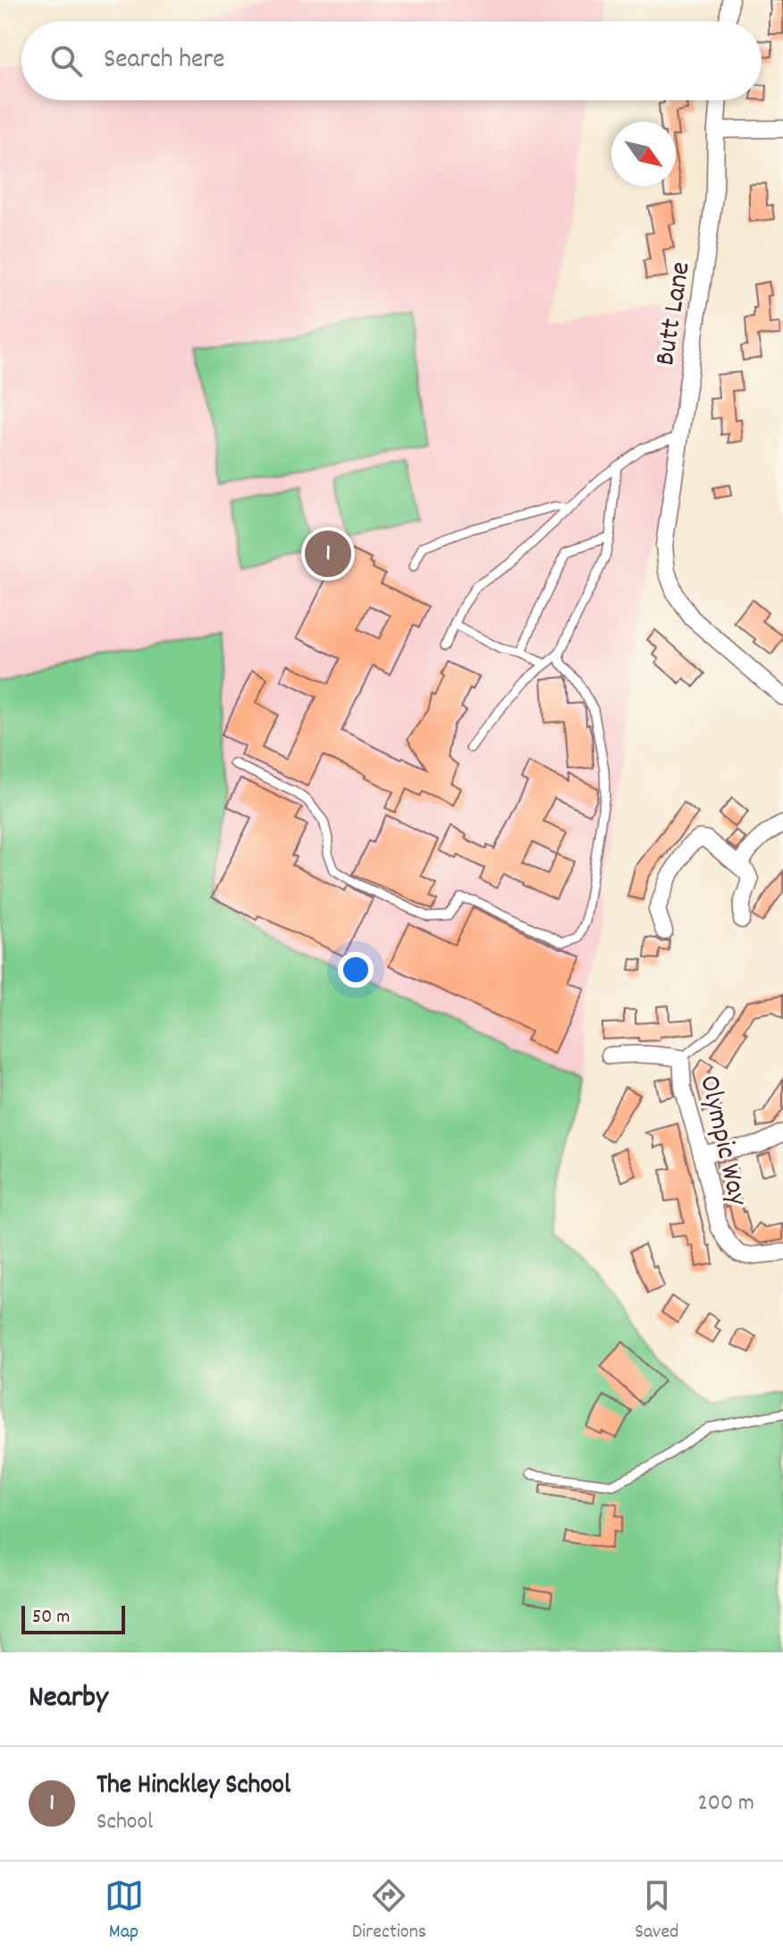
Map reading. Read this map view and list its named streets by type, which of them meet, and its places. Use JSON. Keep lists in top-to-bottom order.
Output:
{
  "streets": {
    "street": ["Butt Lane", "Olympic Way"]
  },
  "scale_bar": "50 m",
  "north": "bottom right",
  "page": {
    "search": "Search here",
    "pins": "1",
    "scale": "50 m",
    "heading": "Nearby",
    "list": [
      {
        "mark": "1",
        "name": "The Hinckley School",
        "note": "School",
        "value": "200 m"
      }
    ],
    "nav": ["Map", "Directions", "Saved"]
  }
}
